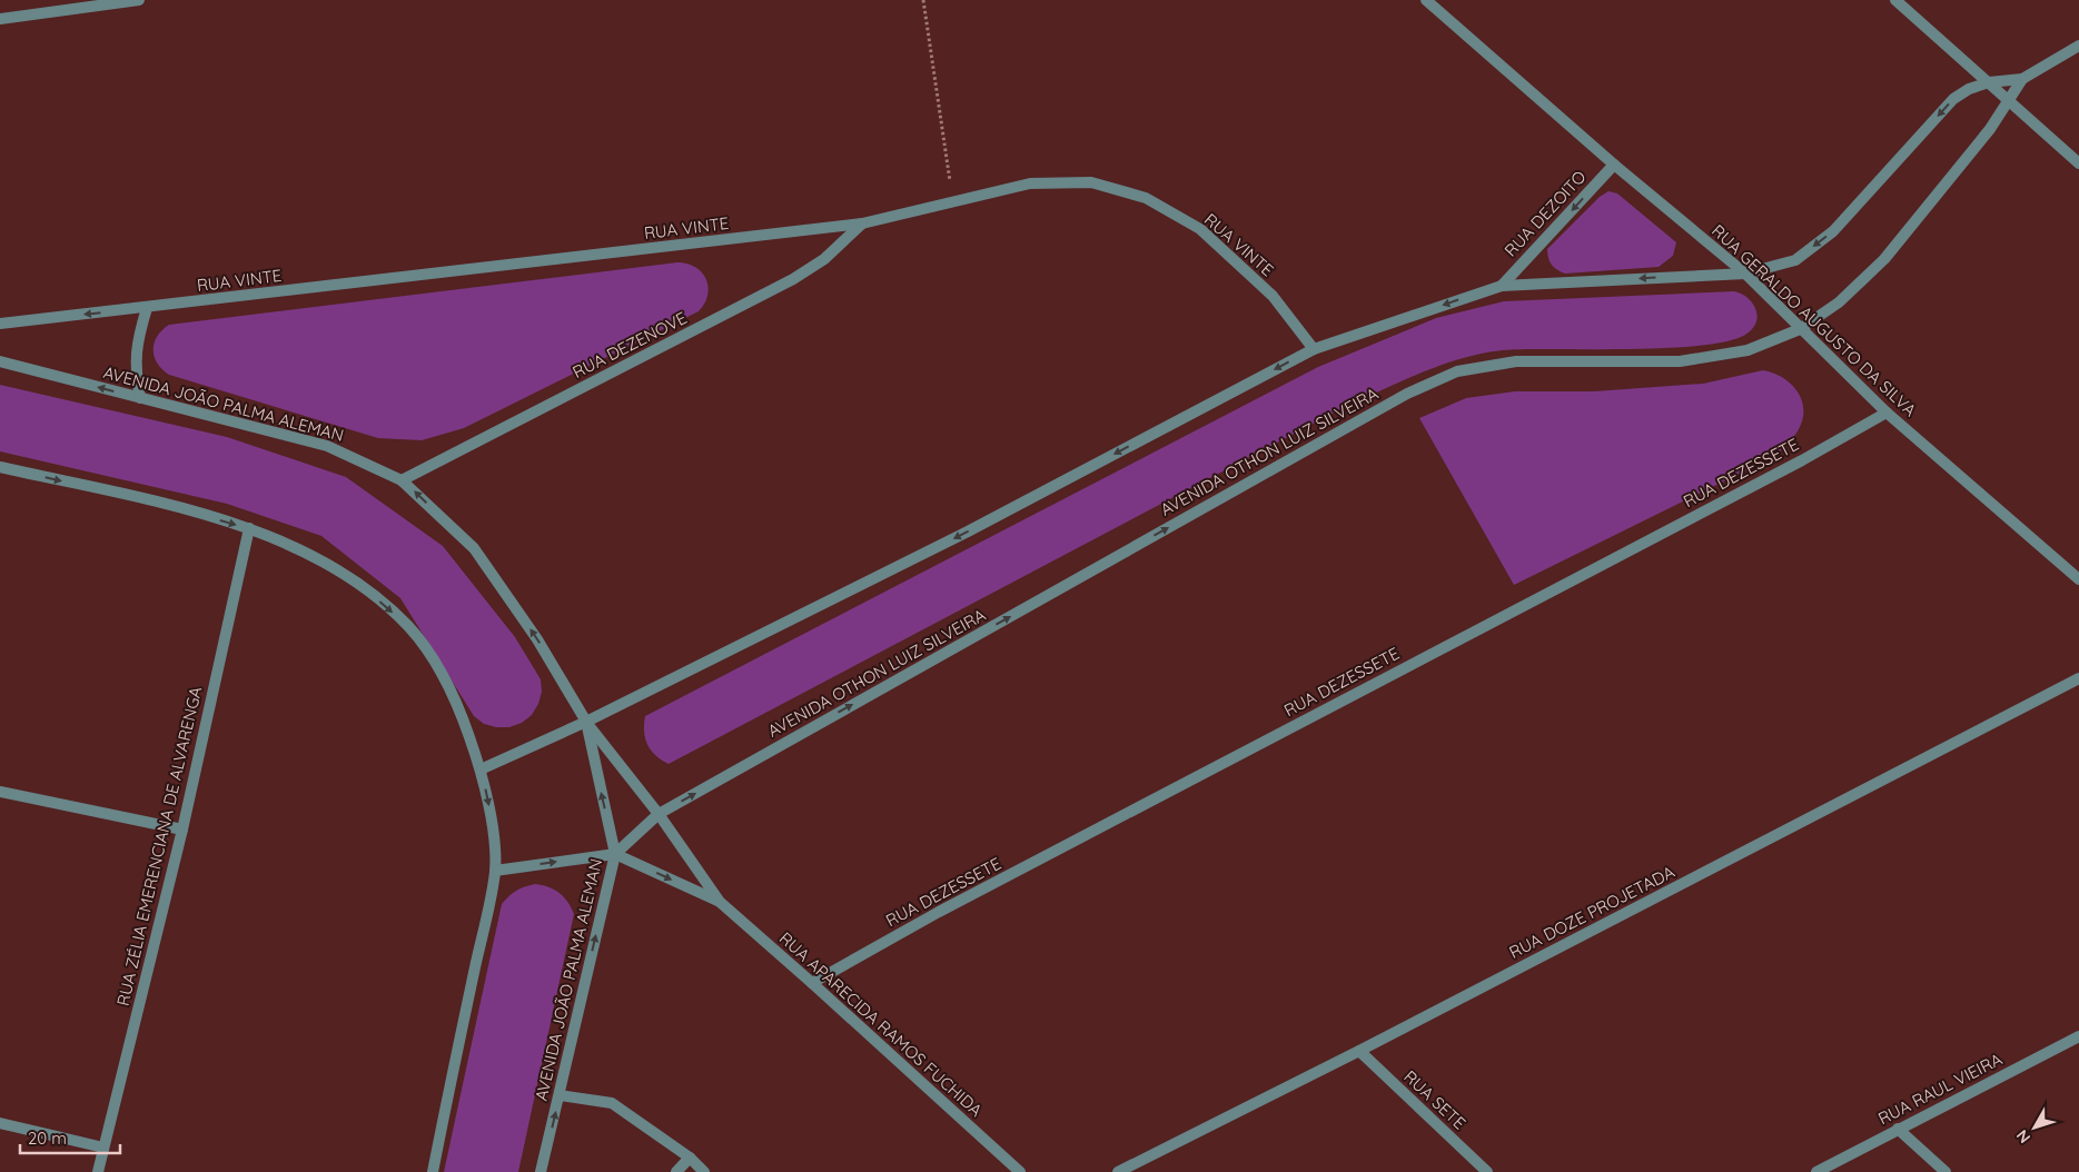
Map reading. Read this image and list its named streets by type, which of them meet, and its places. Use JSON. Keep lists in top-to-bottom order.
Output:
{
  "streets": {
    "street": [
      "RUA DEZOITO",
      "RUA VINTE",
      "RUA GERALDO AUGUSTO DA SILVA",
      "RUA DEZENOVE",
      "AVENIDA JOÃO PALMA ALEMAN",
      "AVENIDA OTHON LUIZ SILVEIRA",
      "RUA DEZESSETE",
      "RUA ZÉLIA EMERENCIANA DE ALVARENGA",
      "RUA DOZE PROJETADA",
      "RUA APARECIDA RAMOS FUCHIDA",
      "RUA RAUL VIEIRA",
      "RUA SETE"
    ]
  },
  "crossings": [
    ["RUA DEZOITO", "RUA GERALDO AUGUSTO DA SILVA"],
    ["RUA DEZOITO", "AVENIDA OTHON LUIZ SILVEIRA"],
    ["RUA VINTE", "RUA DEZENOVE"],
    ["RUA VINTE", "AVENIDA OTHON LUIZ SILVEIRA"],
    ["RUA GERALDO AUGUSTO DA SILVA", "AVENIDA OTHON LUIZ SILVEIRA"],
    ["RUA GERALDO AUGUSTO DA SILVA", "RUA DEZESSETE"],
    ["RUA DEZENOVE", "AVENIDA JOÃO PALMA ALEMAN"],
    ["AVENIDA JOÃO PALMA ALEMAN", "AVENIDA OTHON LUIZ SILVEIRA"],
    ["AVENIDA JOÃO PALMA ALEMAN", "RUA APARECIDA RAMOS FUCHIDA"],
    ["AVENIDA OTHON LUIZ SILVEIRA", "RUA APARECIDA RAMOS FUCHIDA"],
    ["RUA DEZESSETE", "RUA APARECIDA RAMOS FUCHIDA"],
    ["RUA DOZE PROJETADA", "RUA SETE"]
  ],
  "one_way": ["RUA DEZOITO", "AVENIDA JOÃO PALMA ALEMAN"],
  "scale_bar": "20 m",
  "north": "bottom left"
}
